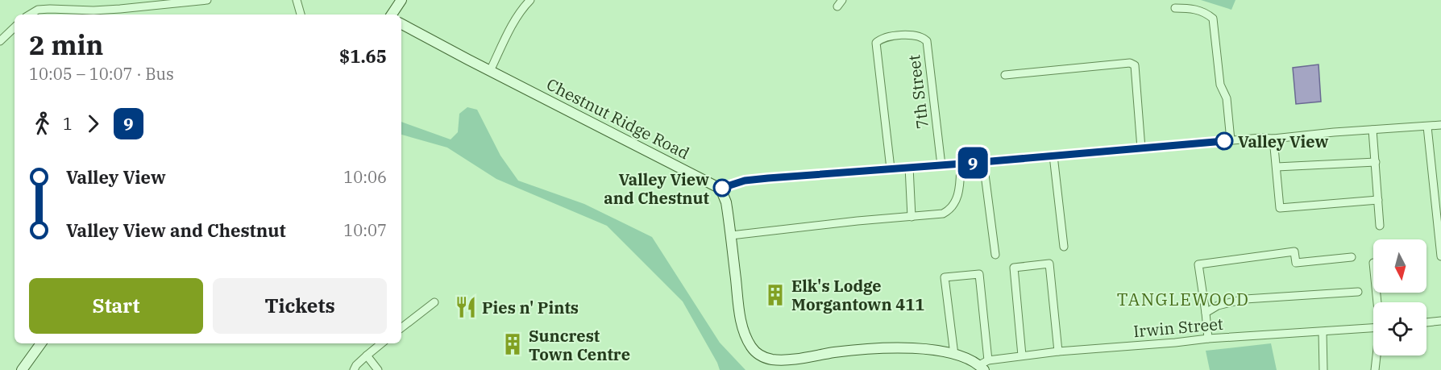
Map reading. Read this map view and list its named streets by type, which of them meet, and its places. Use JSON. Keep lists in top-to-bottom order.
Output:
{
  "streets": {
    "street": ["7th Street", "Chestnut Ridge Road", "Irwin Street"]
  },
  "districts": ["TANGLEWOOD"],
  "places": {
    "other": ["Valley View", "Valley View and Chestnut"],
    "building": ["Elk's Lodge Morgantown 411", "Suncrest Town Centre"],
    "restaurant": ["Pies n' Pints"]
  },
  "lines": ["bus line 9"],
  "north": "bottom",
  "page": {
    "on_map": "9",
    "heading": ["2 min", "10:05 – 10:07 · Bus", "$1.65"],
    "legs": ["1", "9"],
    "list": [
      {
        "name": "Valley View",
        "value": "10:06"
      },
      {
        "name": "Valley View and Chestnut",
        "value": "10:07"
      }
    ],
    "buttons": ["Start", "Tickets"]
  }
}
